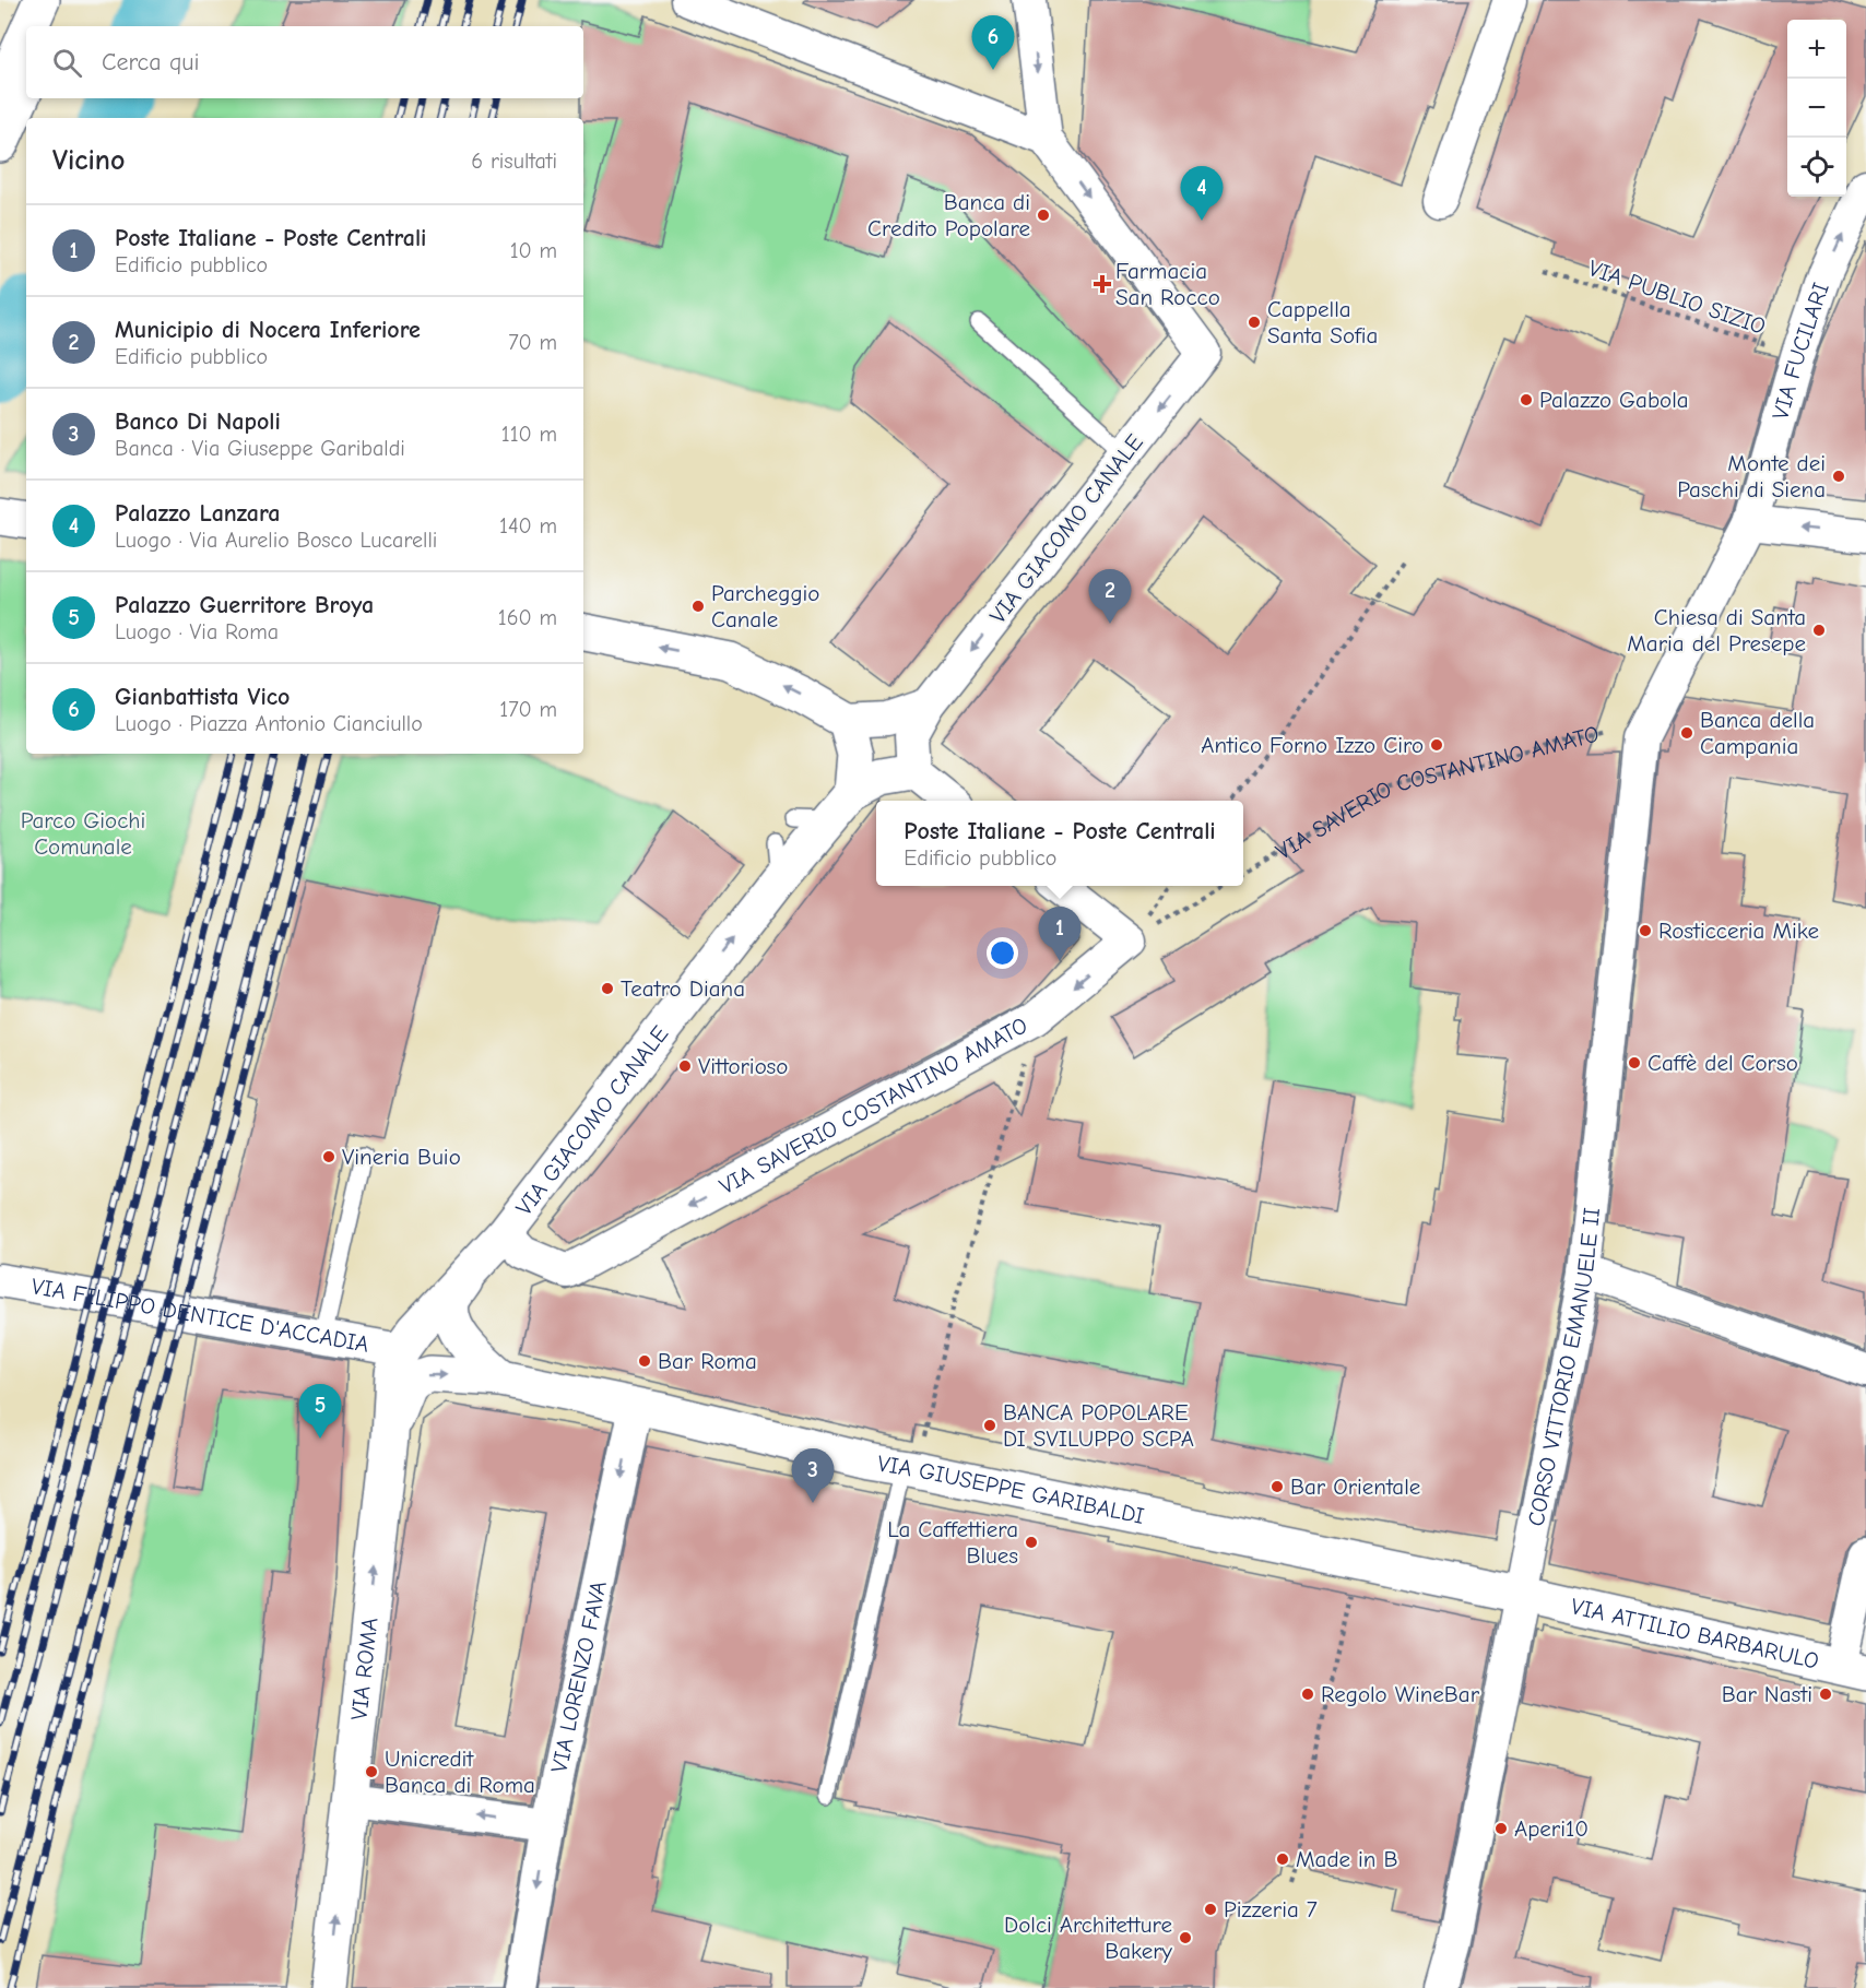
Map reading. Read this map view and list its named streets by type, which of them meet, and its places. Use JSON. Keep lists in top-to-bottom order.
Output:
{
  "streets": {
    "street": [
      "VIA FUCILARI",
      "VIA GIACOMO CANALE",
      "VIA SAVERIO COSTANTINO AMATO",
      "VIA FILIPPO DENTICE D'ACCADIA",
      "CORSO VITTORIO EMANUELE II",
      "VIA GIUSEPPE GARIBALDI",
      "VIA ATTILIO BARBARULO",
      "VIA ROMA",
      "VIA LORENZO FAVA"
    ],
    "path": ["VIA PUBLIO SIZIO"]
  },
  "crossings": [
    ["VIA PUBLIO SIZIO", "VIA FUCILARI"],
    ["VIA FUCILARI", "VIA SAVERIO COSTANTINO AMATO"],
    ["VIA FUCILARI", "CORSO VITTORIO EMANUELE II"],
    ["VIA GIACOMO CANALE", "VIA SAVERIO COSTANTINO AMATO"],
    ["VIA GIACOMO CANALE", "VIA FILIPPO DENTICE D'ACCADIA"],
    ["VIA GIACOMO CANALE", "VIA ROMA"],
    ["VIA SAVERIO COSTANTINO AMATO", "CORSO VITTORIO EMANUELE II"],
    ["VIA FILIPPO DENTICE D'ACCADIA", "VIA ROMA"],
    ["CORSO VITTORIO EMANUELE II", "VIA GIUSEPPE GARIBALDI"],
    ["CORSO VITTORIO EMANUELE II", "VIA ATTILIO BARBARULO"],
    ["VIA GIUSEPPE GARIBALDI", "VIA ATTILIO BARBARULO"],
    ["VIA GIUSEPPE GARIBALDI", "VIA ROMA"],
    ["VIA GIUSEPPE GARIBALDI", "VIA LORENZO FAVA"]
  ],
  "one_way": ["VIA SAVERIO COSTANTINO AMATO", "VIA ROMA", "VIA LORENZO FAVA"],
  "parks": ["Parco Giochi Comunale"],
  "places": {
    "other": [
      "Banca di Credito Popolare",
      "Cappella Santa Sofia",
      "Palazzo Gabola",
      "Monte dei Paschi di Siena",
      "Parcheggio Canale",
      "Chiesa di Santa Maria del Presepe",
      "Banca della Campania",
      "Antico Forno Izzo Ciro",
      "Rosticceria Mike",
      "Teatro Diana",
      "Caffè del Corso",
      "Vittorioso",
      "Vineria Buio",
      "Bar Roma",
      "BANCA POPOLARE DI SVILUPPO SCPA",
      "Bar Orientale",
      "La Caffettiera Blues",
      "Regolo WineBar",
      "Bar Nasti",
      "Unicredit Banca di Roma",
      "Aperi10",
      "Made in B",
      "Pizzeria 7",
      "Dolci Architetture Bakery"
    ],
    "health": ["Farmacia San Rocco"]
  },
  "page": {
    "pins": [
      "6",
      "4",
      "2",
      "1",
      "5",
      "3"
    ],
    "map_buttons": ["+", "−"],
    "search": "Cerca qui",
    "heading": ["Vicino", "6 risultati"],
    "list": [
      {
        "mark": "1",
        "name": "Poste Italiane - Poste Centrali",
        "note": "Edificio pubblico",
        "value": "10 m"
      },
      {
        "mark": "2",
        "name": "Municipio di Nocera Inferiore",
        "note": "Edificio pubblico",
        "value": "70 m"
      },
      {
        "mark": "3",
        "name": "Banco Di Napoli",
        "note": "Banca · Via Giuseppe Garibaldi",
        "value": "110 m"
      },
      {
        "mark": "4",
        "name": "Palazzo Lanzara",
        "note": "Luogo · Via Aurelio Bosco Lucarelli",
        "value": "140 m"
      },
      {
        "mark": "5",
        "name": "Palazzo Guerritore Broya",
        "note": "Luogo · Via Roma",
        "value": "160 m"
      },
      {
        "mark": "6",
        "name": "Gianbattista Vico",
        "note": "Luogo · Piazza Antonio Cianciullo",
        "value": "170 m"
      }
    ],
    "popup": ["Poste Italiane - Poste Centrali", "Edificio pubblico"]
  }
}
